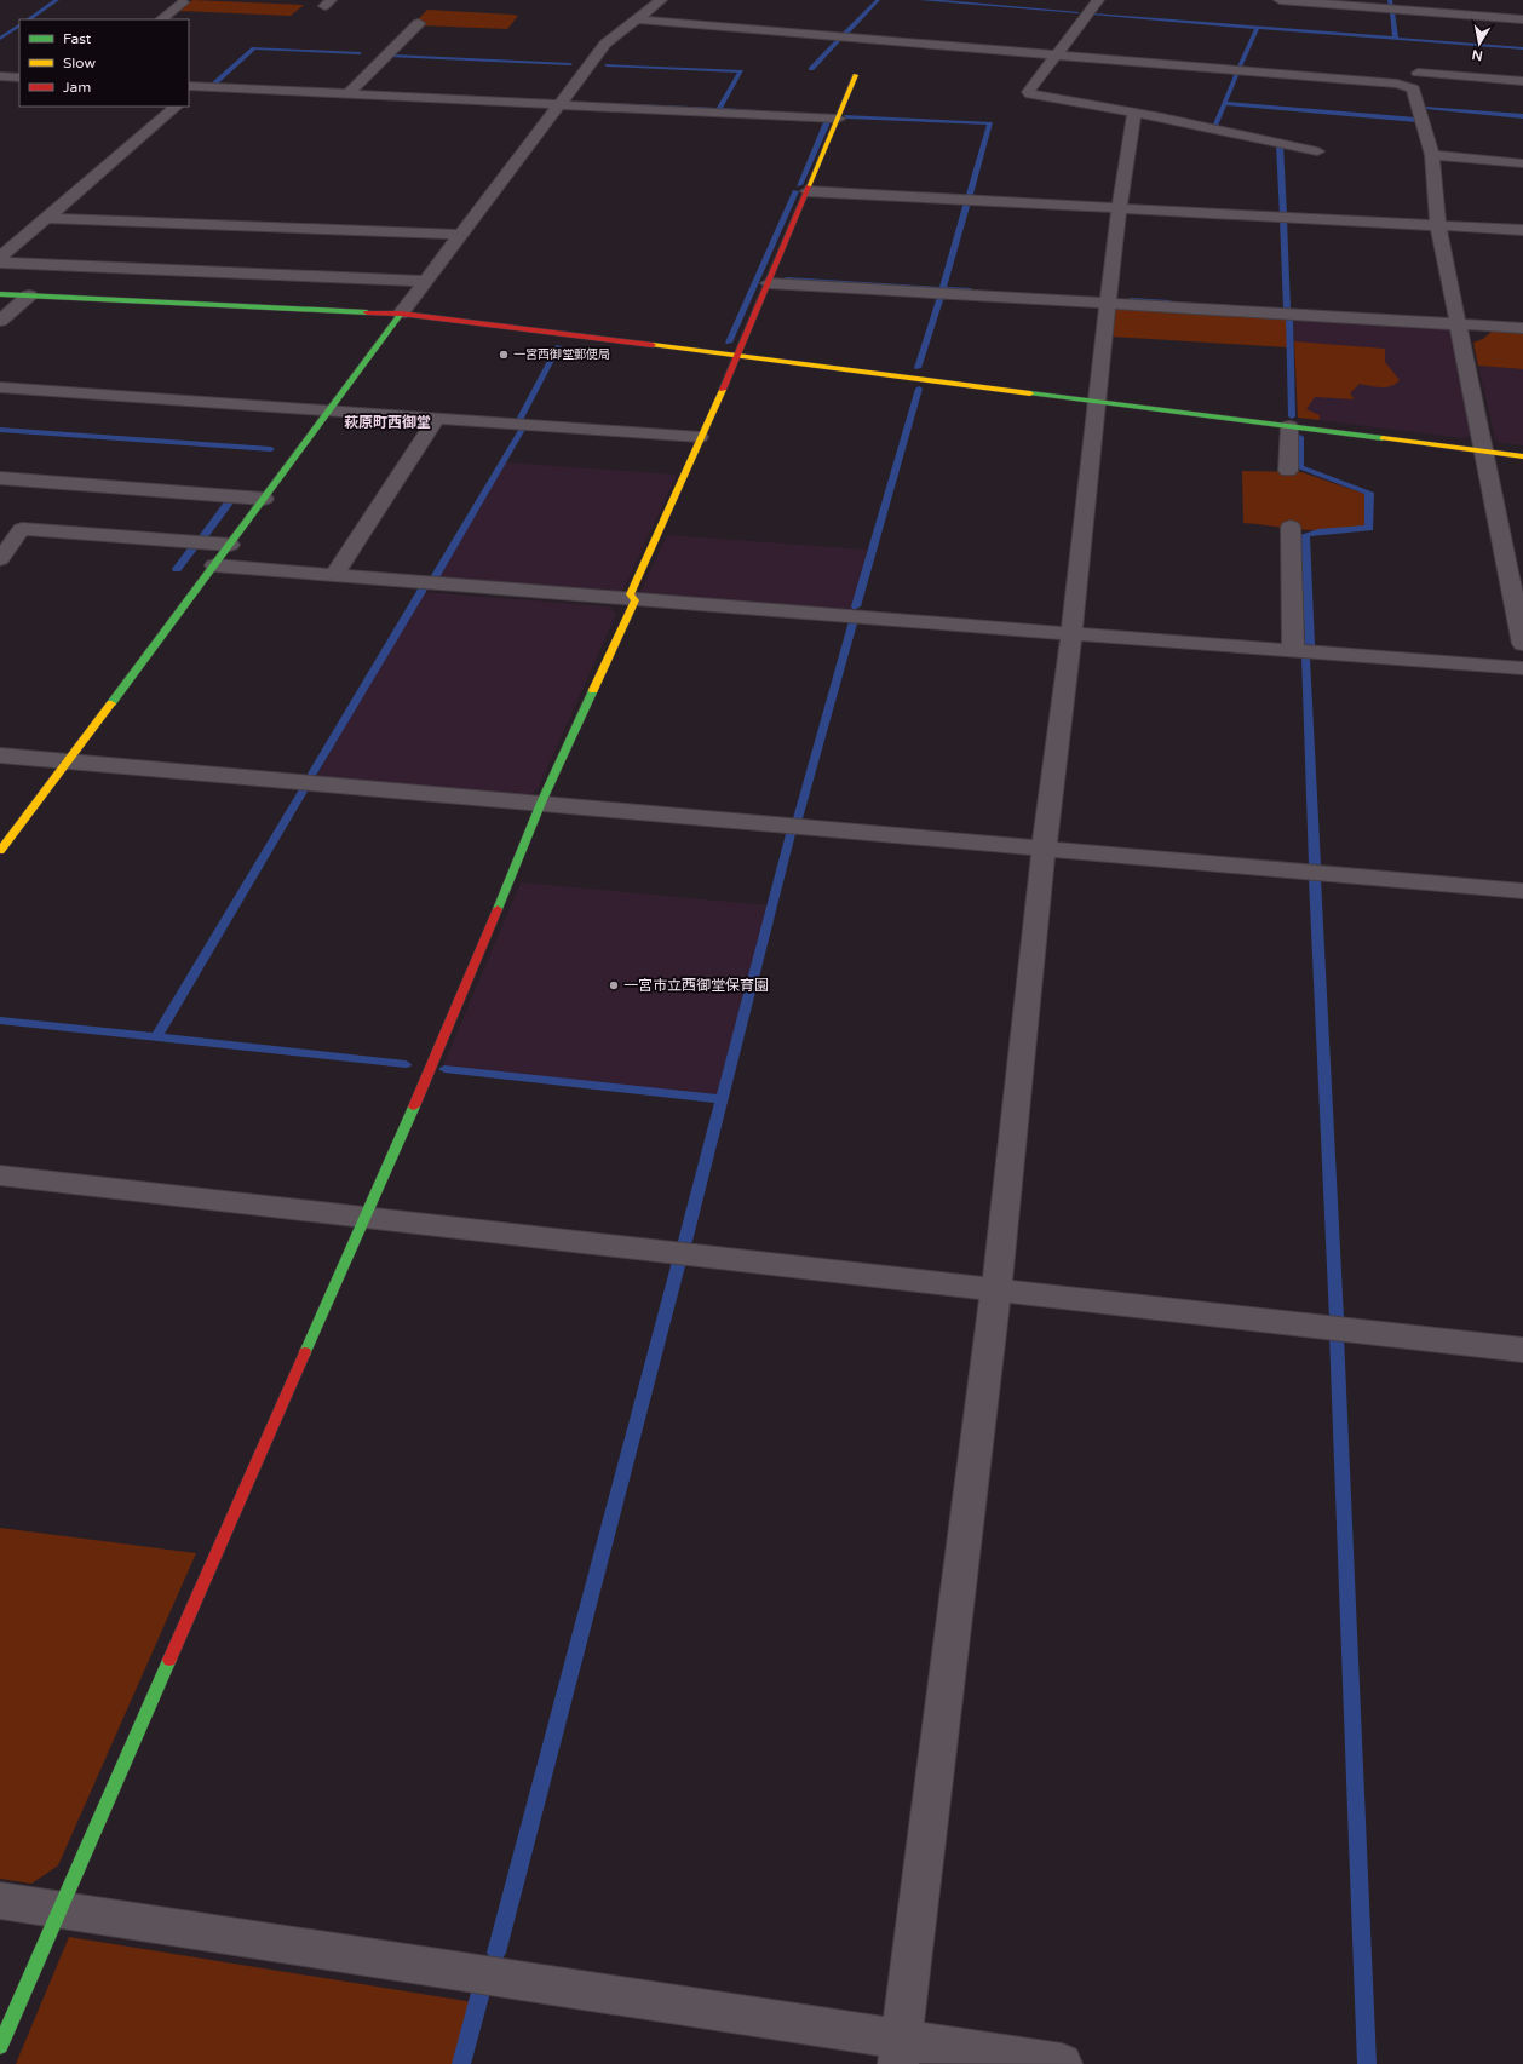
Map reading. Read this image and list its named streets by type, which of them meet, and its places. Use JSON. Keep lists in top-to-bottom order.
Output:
{
  "districts": ["萩原町西御堂"],
  "places": ["一宮西御堂郵便局", "一宮市立西御堂保育園"],
  "legend": ["Fast", "Slow", "Jam"],
  "north": "bottom"
}
